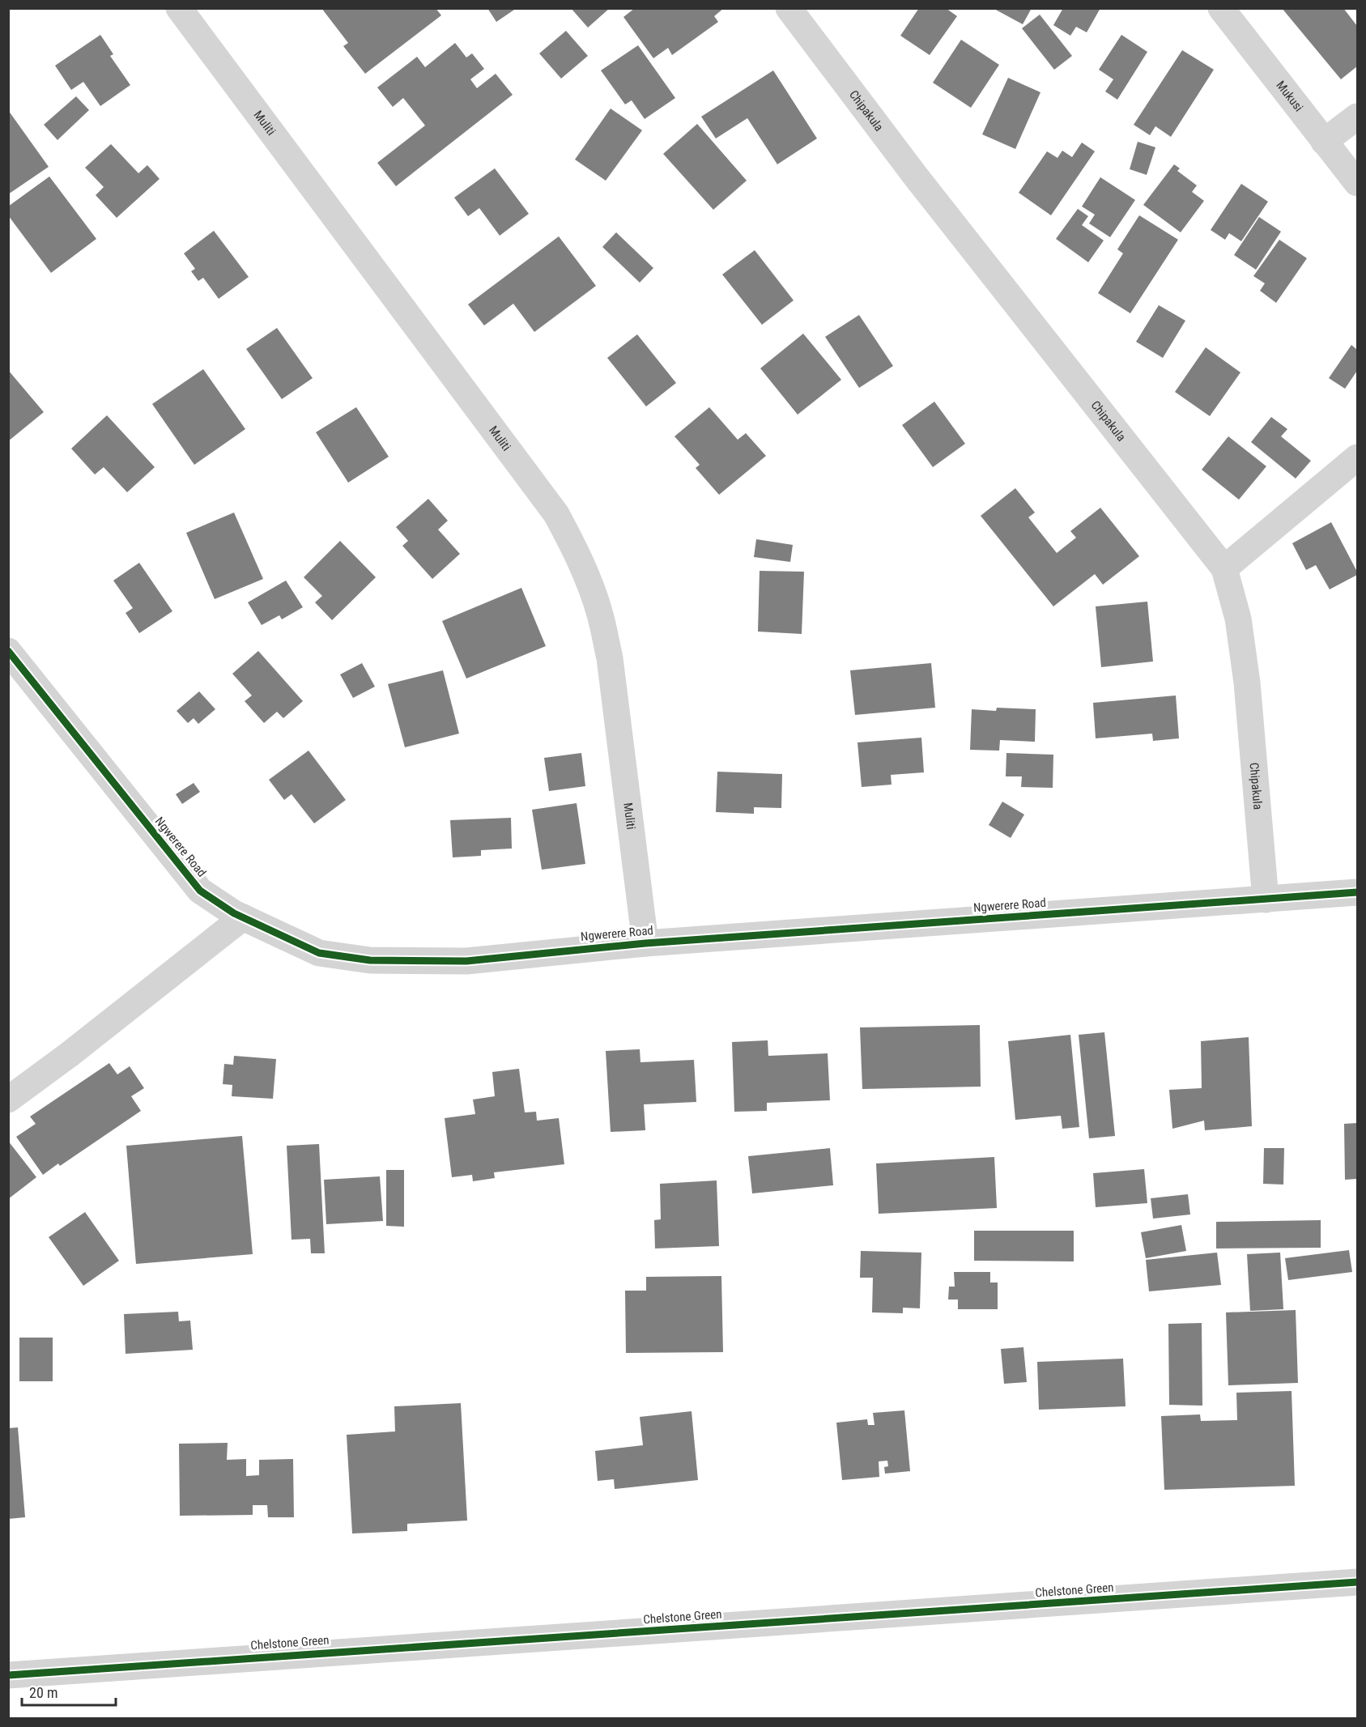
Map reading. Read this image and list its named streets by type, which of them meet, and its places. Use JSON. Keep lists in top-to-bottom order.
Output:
{
  "streets": {
    "street": [
      "Mukusi",
      "Chipakula",
      "Muliti",
      "Ngwerere Road",
      "Chelstone Green"
    ]
  },
  "crossings": [
    ["Chipakula", "Ngwerere Road"],
    ["Muliti", "Ngwerere Road"]
  ],
  "scale_bar": "20 m"
}
